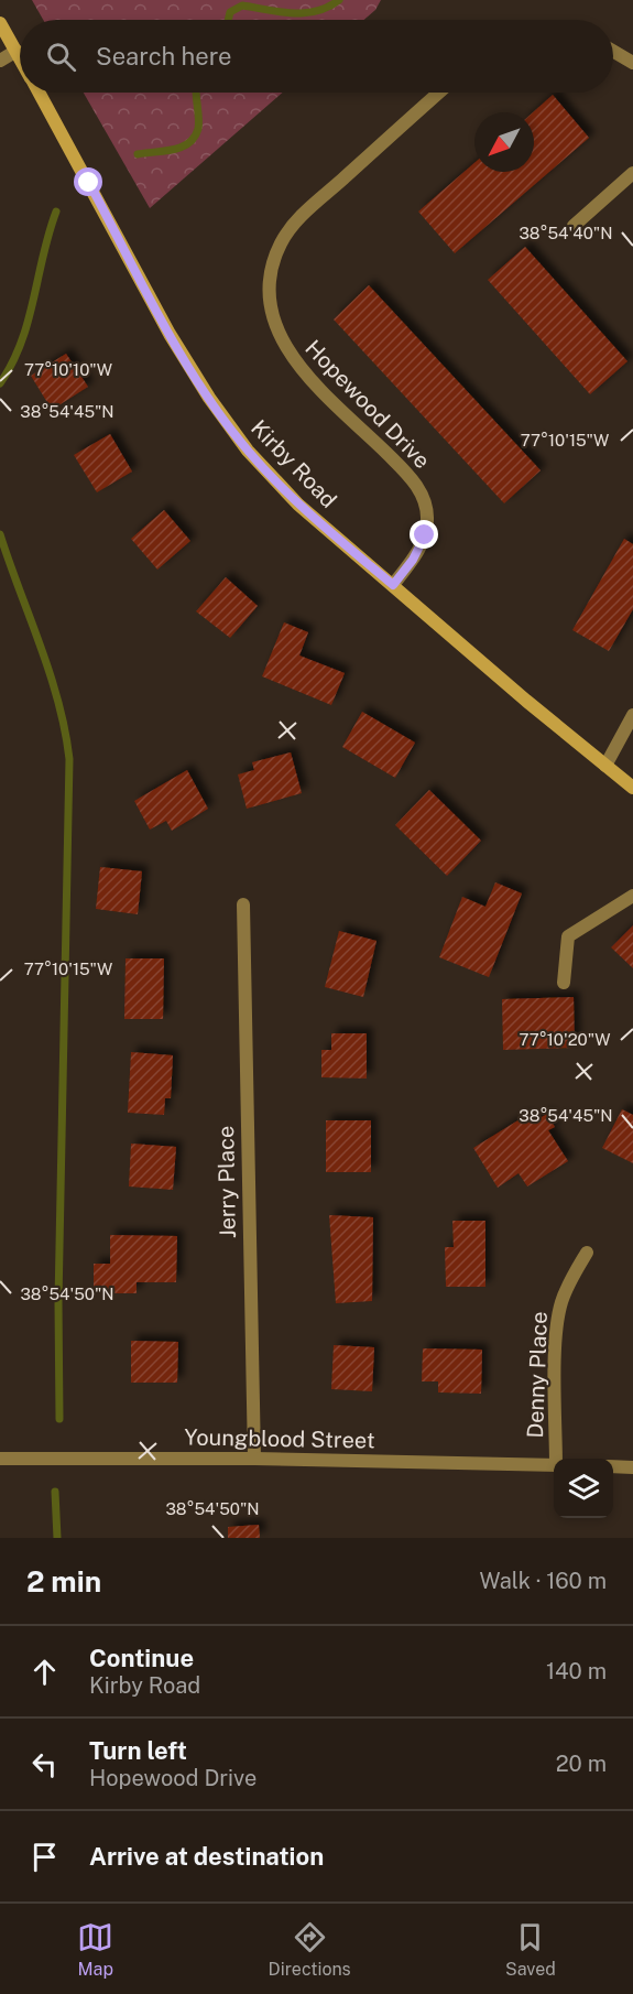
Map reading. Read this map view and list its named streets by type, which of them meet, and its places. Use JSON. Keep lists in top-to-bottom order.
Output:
{
  "streets": {
    "main road": ["Kirby Road"],
    "street": [
      "Hopewood Drive",
      "Jerry Place",
      "Denny Place",
      "Youngblood Street"
    ]
  },
  "crossings": [
    ["Hopewood Drive", "Kirby Road"],
    ["Jerry Place", "Youngblood Street"]
  ],
  "north": "bottom left",
  "page": {
    "search": "Search here",
    "heading": ["2 min", "Walk · 160 m"],
    "list": [
      ["Continue", "Kirby Road", "140 m"],
      ["Turn left", "Hopewood Drive", "20 m"],
      "Arrive at destination"
    ],
    "nav": ["Map", "Directions", "Saved"]
  },
  "coordinates": [
    "38°54'40\"N",
    "77°10'10\"W",
    "38°54'45\"N",
    "77°10'15\"W",
    "77°10'20\"W",
    "38°54'50\"N"
  ]
}
